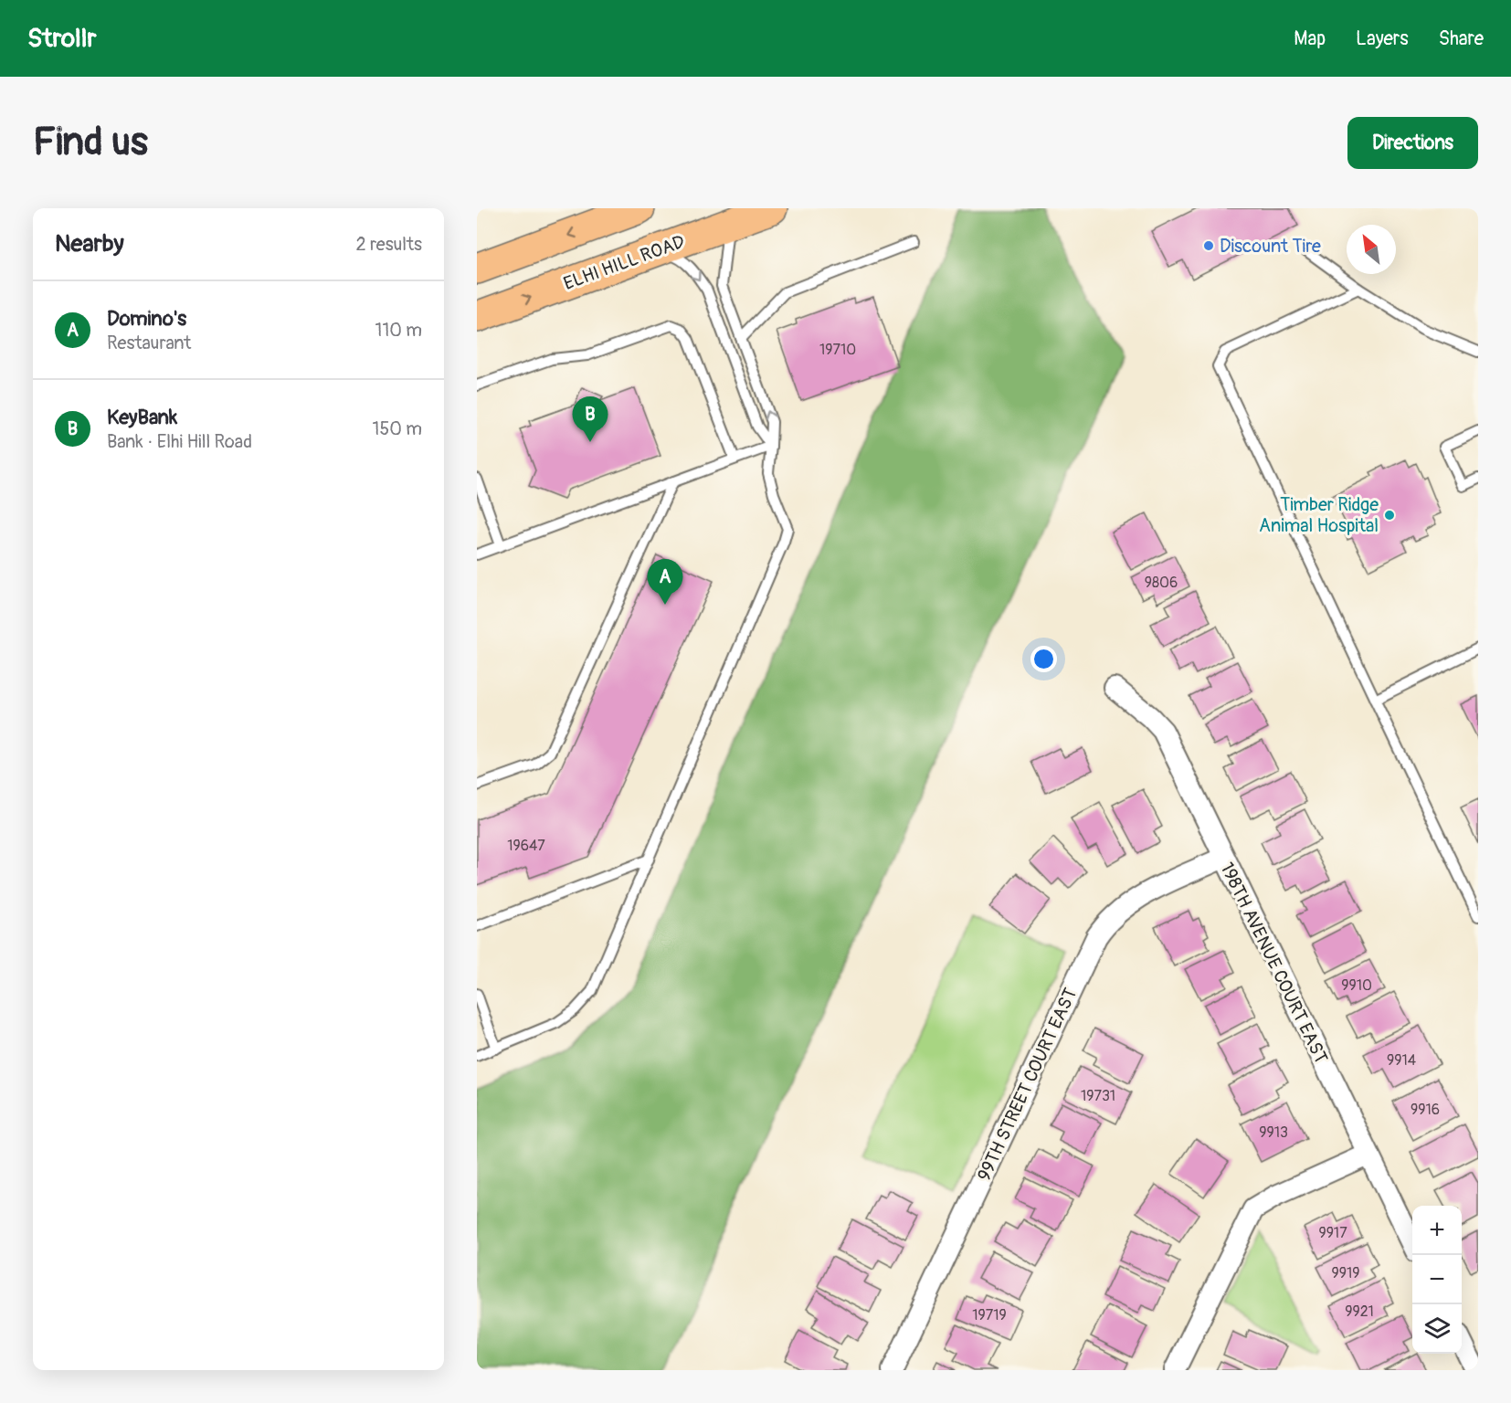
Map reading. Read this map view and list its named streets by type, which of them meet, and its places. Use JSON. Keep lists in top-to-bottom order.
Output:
{
  "streets": {
    "main road": ["ELHI HILL ROAD"],
    "street": ["198TH AVENUE COURT EAST", "99TH STREET COURT EAST"]
  },
  "crossings": [
    ["198TH AVENUE COURT EAST", "99TH STREET COURT EAST"]
  ],
  "places": ["Discount Tire", "Timber Ridge Animal Hospital"],
  "house_numbers": [
    "19710",
    "9806",
    "19647",
    "9910",
    "9914",
    "19731",
    "9916",
    "9913",
    "9917",
    "9919",
    "9921",
    "19719"
  ],
  "north": "top left",
  "page": {
    "header": "Strollr",
    "nav": ["Map", "Layers", "Share"],
    "buttons": "Directions",
    "title": "Find us",
    "heading": ["Nearby", "2 results"],
    "list": [
      {
        "mark": "A",
        "name": "Domino's",
        "note": "Restaurant",
        "value": "110 m"
      },
      {
        "mark": "B",
        "name": "KeyBank",
        "note": "Bank · Elhi Hill Road",
        "value": "150 m"
      }
    ],
    "pins": ["B", "A"],
    "map_buttons": ["+", "−"]
  }
}
